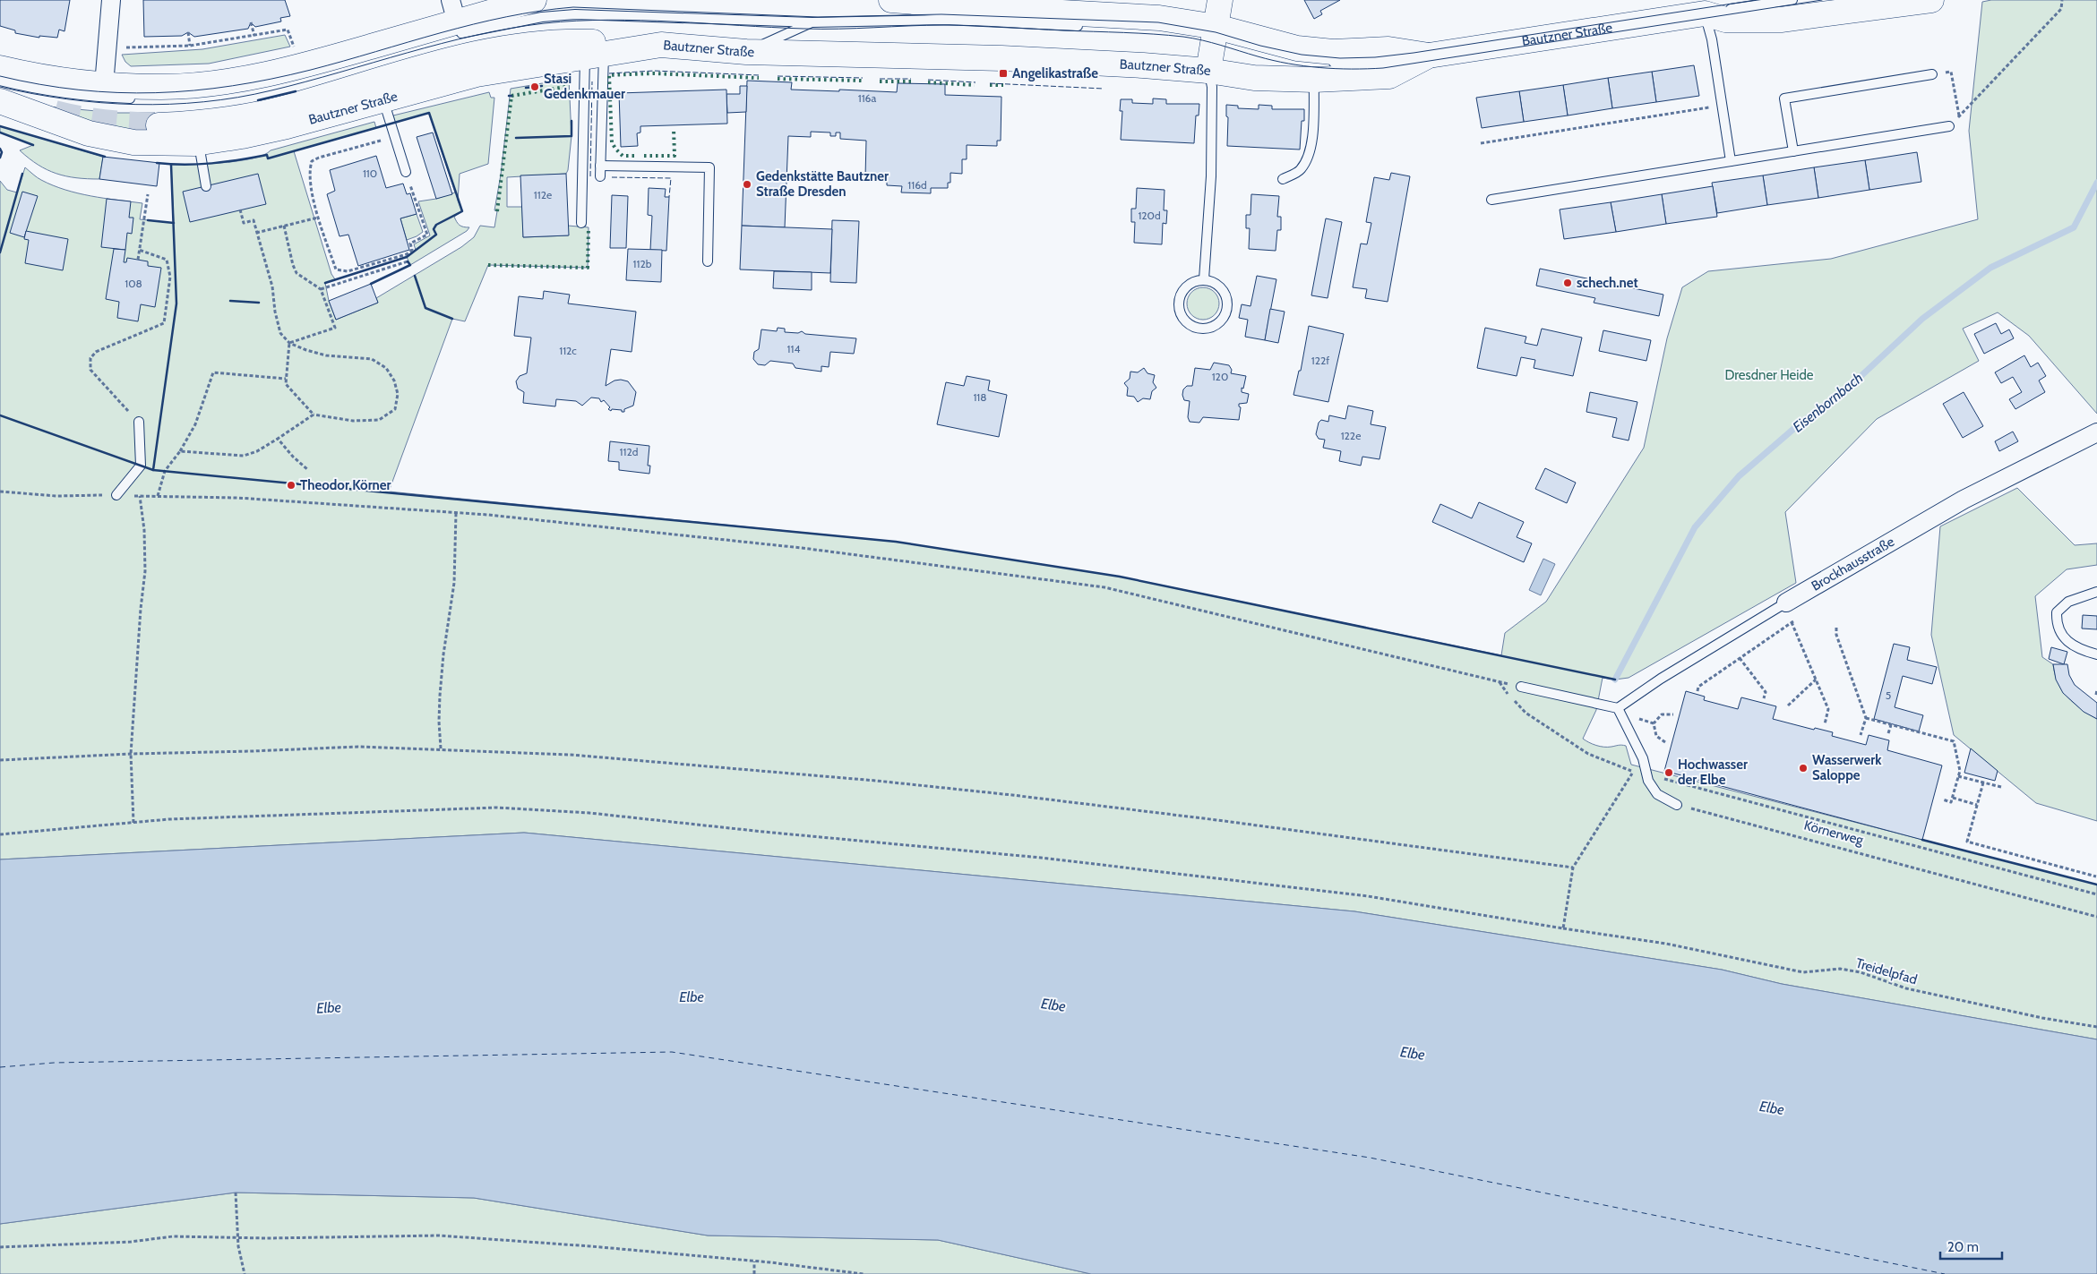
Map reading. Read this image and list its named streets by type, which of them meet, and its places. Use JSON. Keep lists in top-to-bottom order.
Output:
{
  "streets": {
    "main road": ["Bautzner Straße"],
    "street": ["Brockhausstraße"],
    "path": ["Körnerweg", "Treidelpfad"]
  },
  "water": ["Eisenbornbach", "Elbe"],
  "parks": ["Dresdner Heide"],
  "places": {
    "transit": ["Angelikastraße"],
    "other": [
      "Stasi Gedenkmauer",
      "Gedenkstätte Bautzner Straße Dresden",
      "schech.net",
      "Theodor Körner",
      "Wasserwerk Saloppe",
      "Hochwasser der Elbe"
    ]
  },
  "house_numbers": [
    "116a",
    "110",
    "116d",
    "112e",
    "120d",
    "112b",
    "108",
    "114",
    "112c",
    "122f",
    "120",
    "118",
    "122e",
    "112d",
    "5"
  ],
  "scale_bar": "20 m"
}
